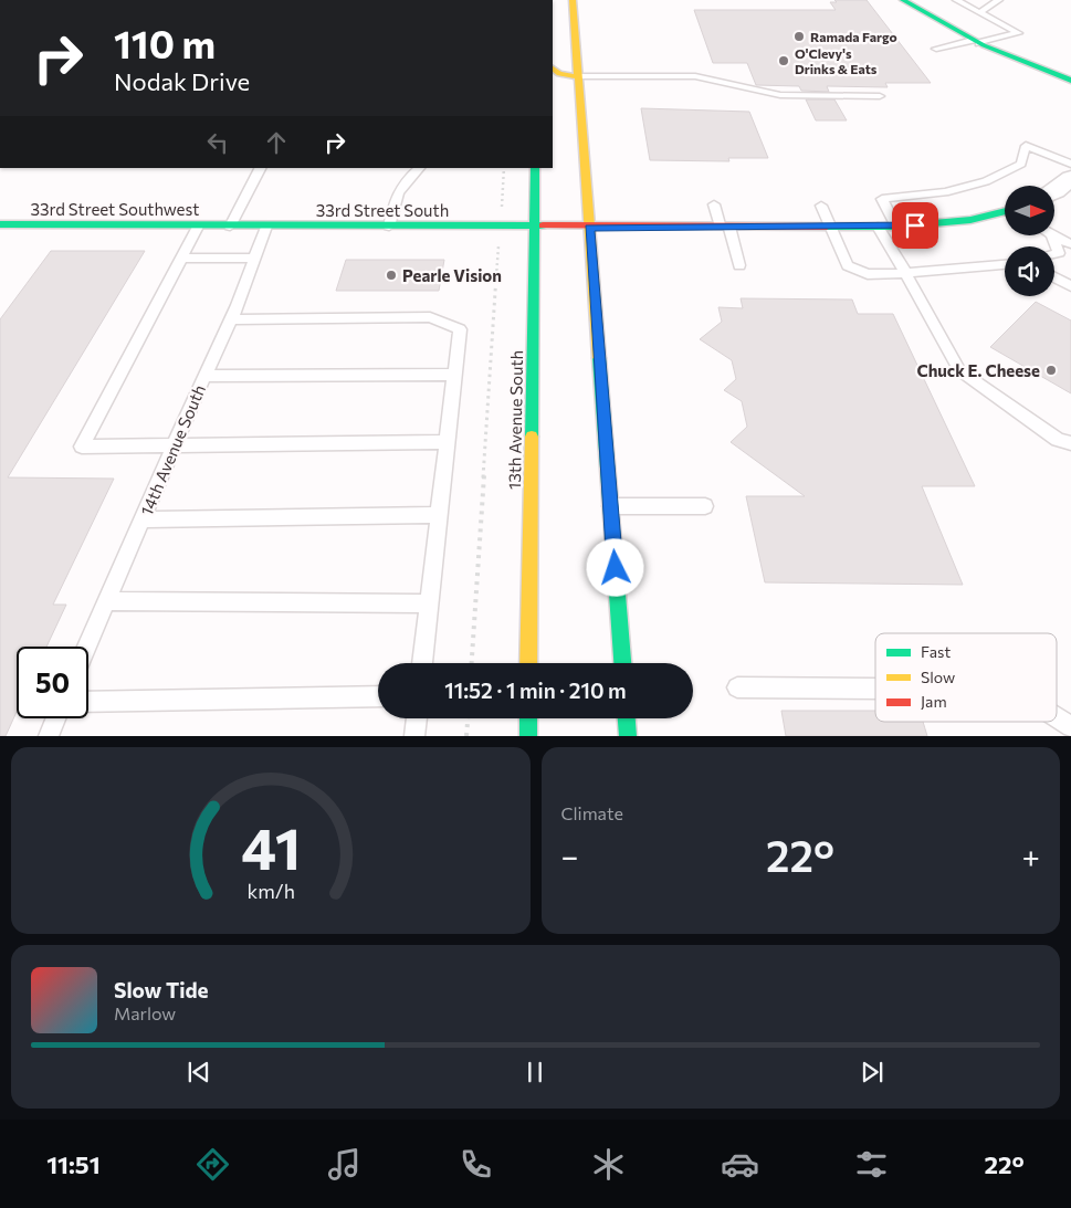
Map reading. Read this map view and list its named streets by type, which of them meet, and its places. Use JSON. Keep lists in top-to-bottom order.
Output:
{
  "streets": {
    "main road": ["33rd Street Southwest", "33rd Street South", "13th Avenue South"],
    "lane": ["14th Avenue South"]
  },
  "crossings": [
    ["33rd Street Southwest", "33rd Street South"],
    ["33rd Street South", "13th Avenue South"],
    ["33rd Street South", "14th Avenue South"]
  ],
  "places": [
    "Ramada Fargo",
    "O'Clevy's Drinks & Eats",
    "Pearle Vision",
    "Chuck E. Cheese"
  ],
  "legend": ["Fast", "Slow", "Jam"],
  "north": "right",
  "page": {
    "turn": ["110 m", "Nodak Drive"],
    "limit": "50",
    "trip": "11:52 · 1 min · 210 m",
    "tile": "Climate",
    "heat": ["−", "22°", "+"],
    "song": ["Slow Tide", "Marlow"],
    "tabs": ["11:51", "22°"],
    "gauge": ["41", "km/h"]
  }
}
